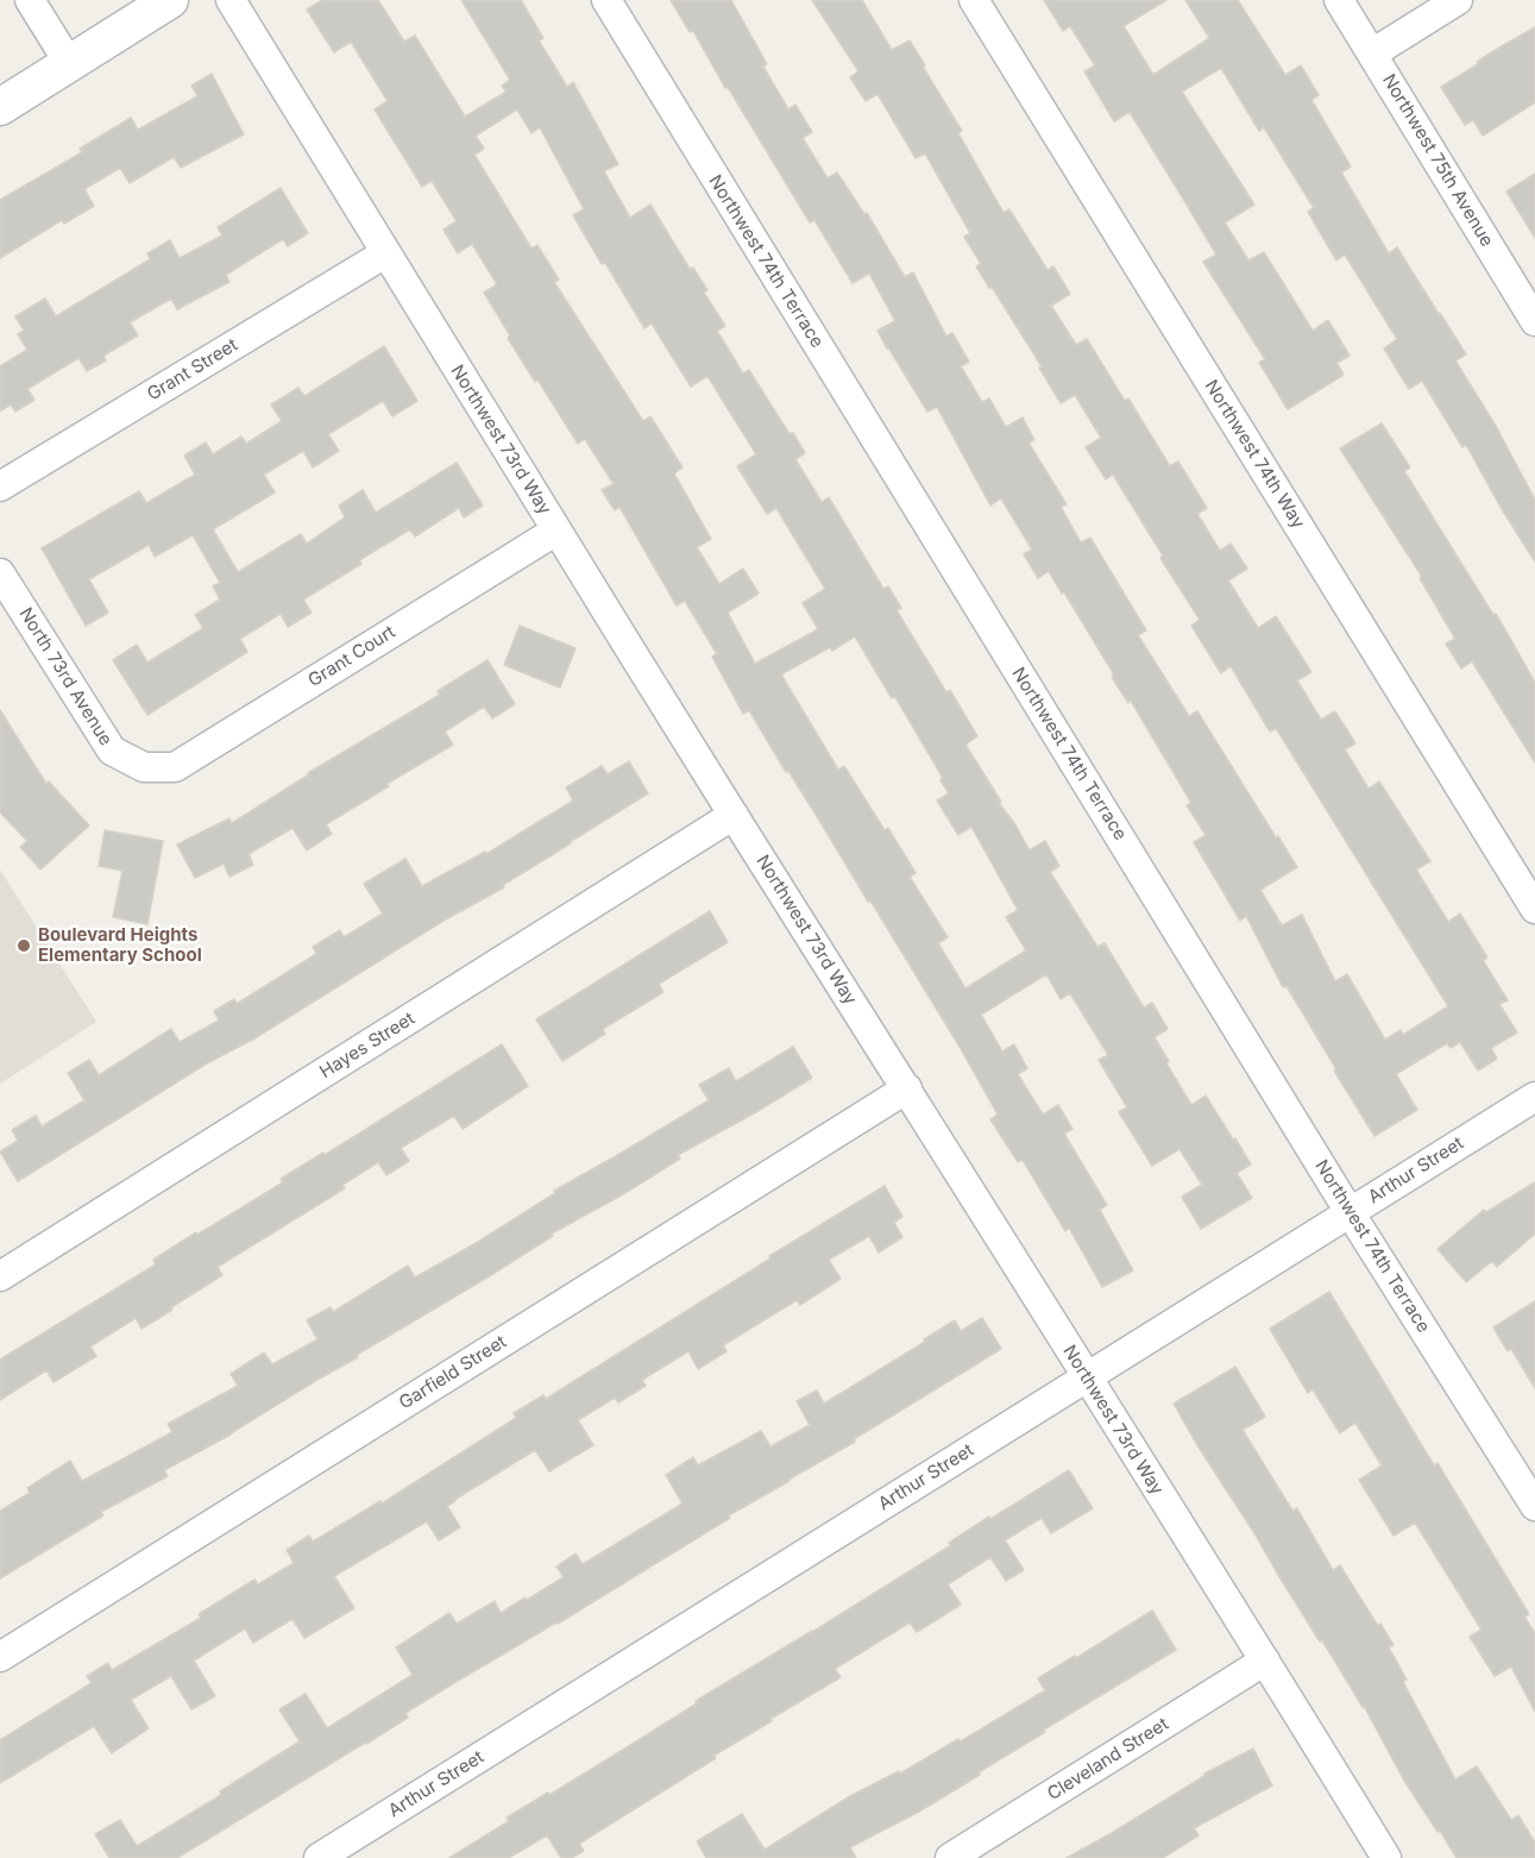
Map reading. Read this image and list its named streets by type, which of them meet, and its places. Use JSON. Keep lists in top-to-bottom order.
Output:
{
  "streets": {
    "street": [
      "Northwest 75th Avenue",
      "Northwest 74th Terrace",
      "Grant Street",
      "Northwest 73rd Way",
      "Northwest 74th Way",
      "Grant Court",
      "North 73rd Avenue",
      "Hayes Street",
      "Arthur Street",
      "Garfield Street",
      "Cleveland Street"
    ]
  },
  "crossings": [
    ["Northwest 74th Terrace", "Arthur Street"],
    ["Grant Street", "Northwest 73rd Way"],
    ["Northwest 73rd Way", "Grant Court"],
    ["Northwest 73rd Way", "Hayes Street"],
    ["Northwest 73rd Way", "Arthur Street"],
    ["Northwest 73rd Way", "Garfield Street"],
    ["Northwest 73rd Way", "Cleveland Street"],
    ["Grant Court", "North 73rd Avenue"]
  ],
  "places": ["Boulevard Heights Elementary School"]
}
